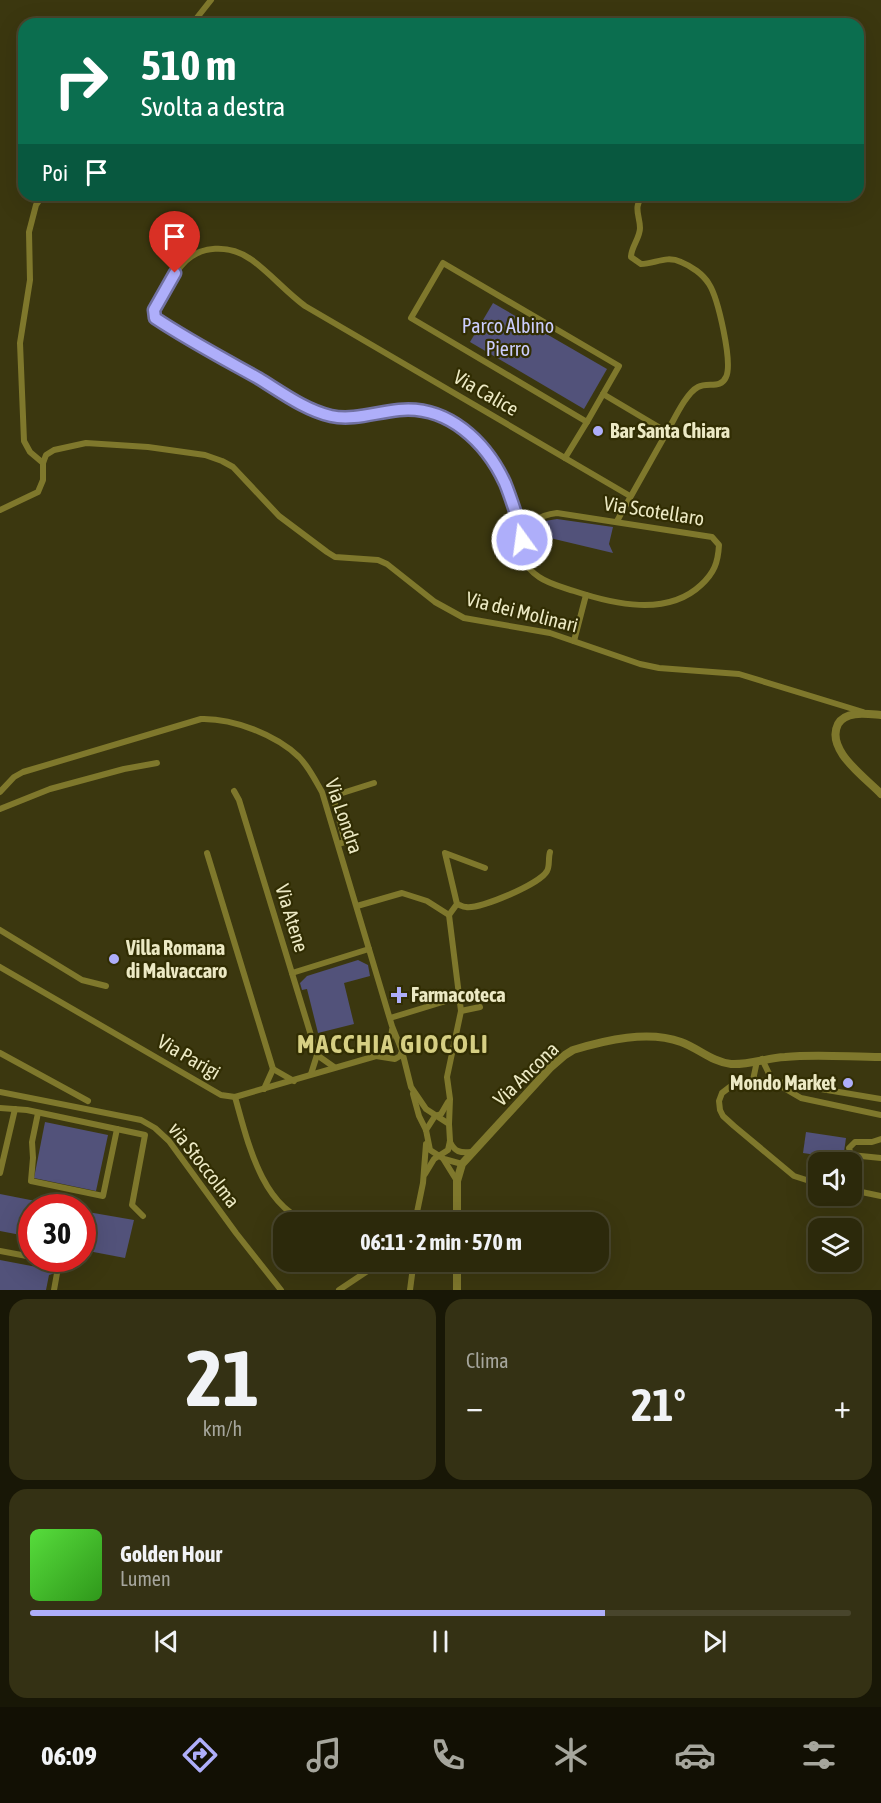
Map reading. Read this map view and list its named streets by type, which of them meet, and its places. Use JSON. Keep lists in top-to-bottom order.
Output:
{
  "streets": {
    "street": [
      "Via Calice",
      "Via Scotellaro",
      "Via dei Molinari",
      "Via Londra",
      "Via Atene",
      "Via Parigi",
      "Via Ancona",
      "via Stoccolma"
    ]
  },
  "crossings": [
    ["Via Calice", "Via Scotellaro"]
  ],
  "districts": ["MACCHIA GIOCOLI"],
  "parks": ["Parco Albino Pierro"],
  "places": {
    "other": ["Bar Santa Chiara", "Villa Romana di Malvaccaro", "Mondo Market"],
    "health": ["Farmacoteca"]
  },
  "page": {
    "turn": ["510 m", "Svolta a destra"],
    "then": "Poi",
    "limit": "30",
    "trip": "06:11 · 2 min · 570 m",
    "tile": [
      ["21", "km/h"],
      "Clima"
    ],
    "heat": ["−", "21°", "+"],
    "song": ["Golden Hour", "Lumen"],
    "tabs": "06:09"
  }
}
